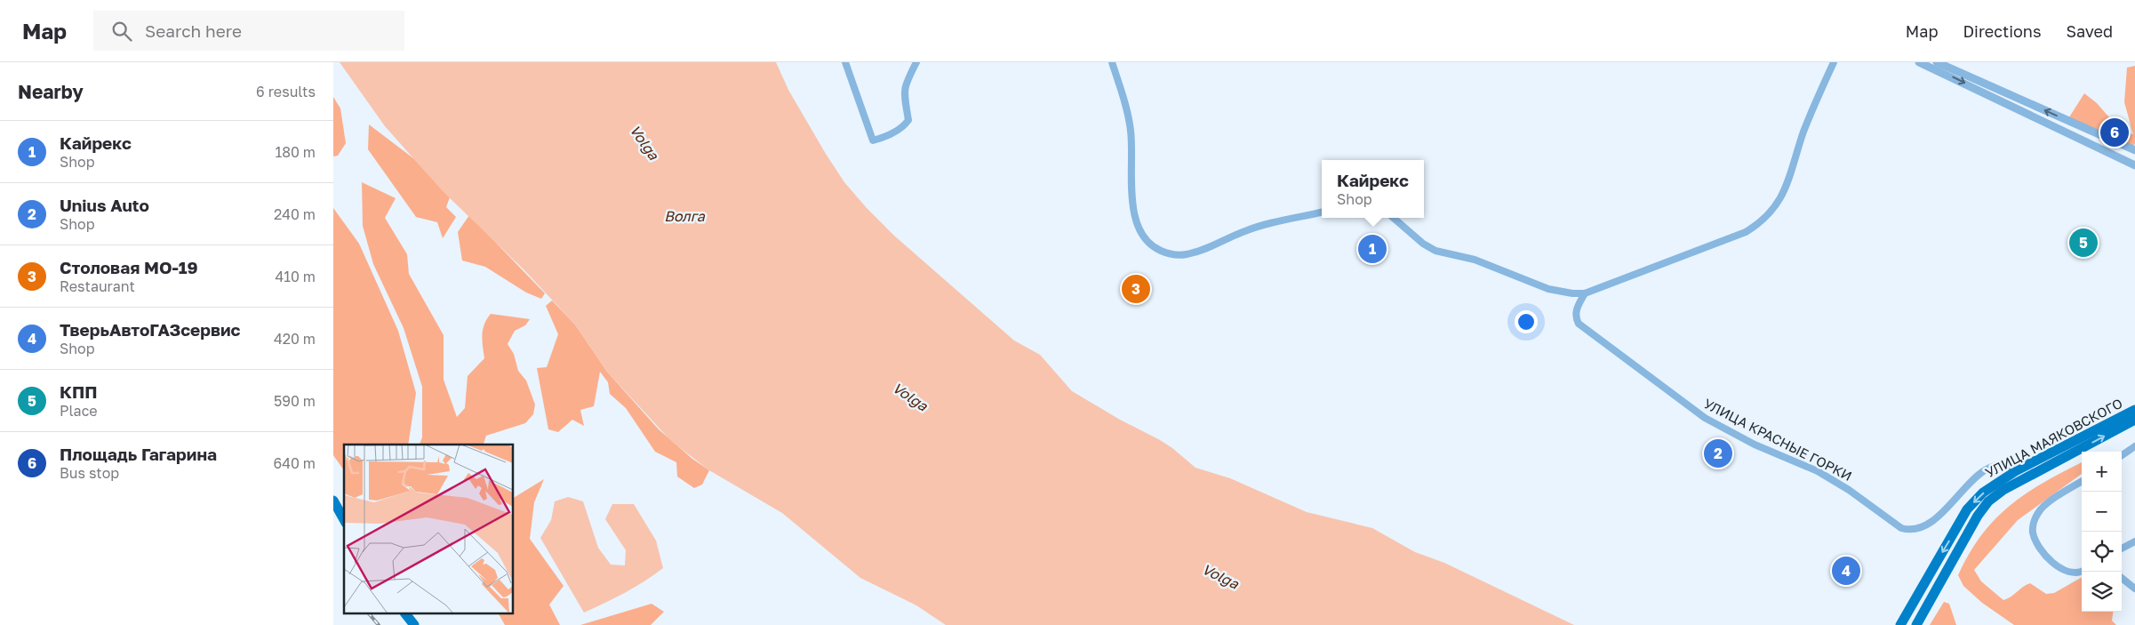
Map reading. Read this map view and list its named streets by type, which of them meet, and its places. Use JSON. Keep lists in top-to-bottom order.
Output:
{
  "streets": {
    "main road": ["УЛИЦА МАЯКОВСКОГО"],
    "street": ["УЛИЦА КРАСНЫЕ ГОРКИ"]
  },
  "crossings": [
    ["УЛИЦА МАЯКОВСКОГО", "УЛИЦА КРАСНЫЕ ГОРКИ"]
  ],
  "water": ["Volga", "Волга"],
  "page": {
    "header": "Map",
    "search": "Search here",
    "nav": ["Map", "Directions", "Saved"],
    "heading": ["Nearby", "6 results"],
    "pins": [
      "6",
      "5",
      "1",
      "3",
      "2",
      "4"
    ],
    "list": [
      {
        "mark": "1",
        "name": "Кайрекс",
        "note": "Shop",
        "value": "180 m"
      },
      {
        "mark": "2",
        "name": "Unius Auto",
        "note": "Shop",
        "value": "240 m"
      },
      {
        "mark": "3",
        "name": "Столовая МО-19",
        "note": "Restaurant",
        "value": "410 m"
      },
      {
        "mark": "4",
        "name": "ТверьАвтоГАЗсервис",
        "note": "Shop",
        "value": "420 m"
      },
      {
        "mark": "5",
        "name": "КПП",
        "note": "Place",
        "value": "590 m"
      },
      {
        "mark": "6",
        "name": "Площадь Гагарина",
        "note": "Bus stop",
        "value": "640 m"
      }
    ],
    "popup": ["Кайрекс", "Shop"],
    "map_buttons": ["+", "−"]
  }
}
